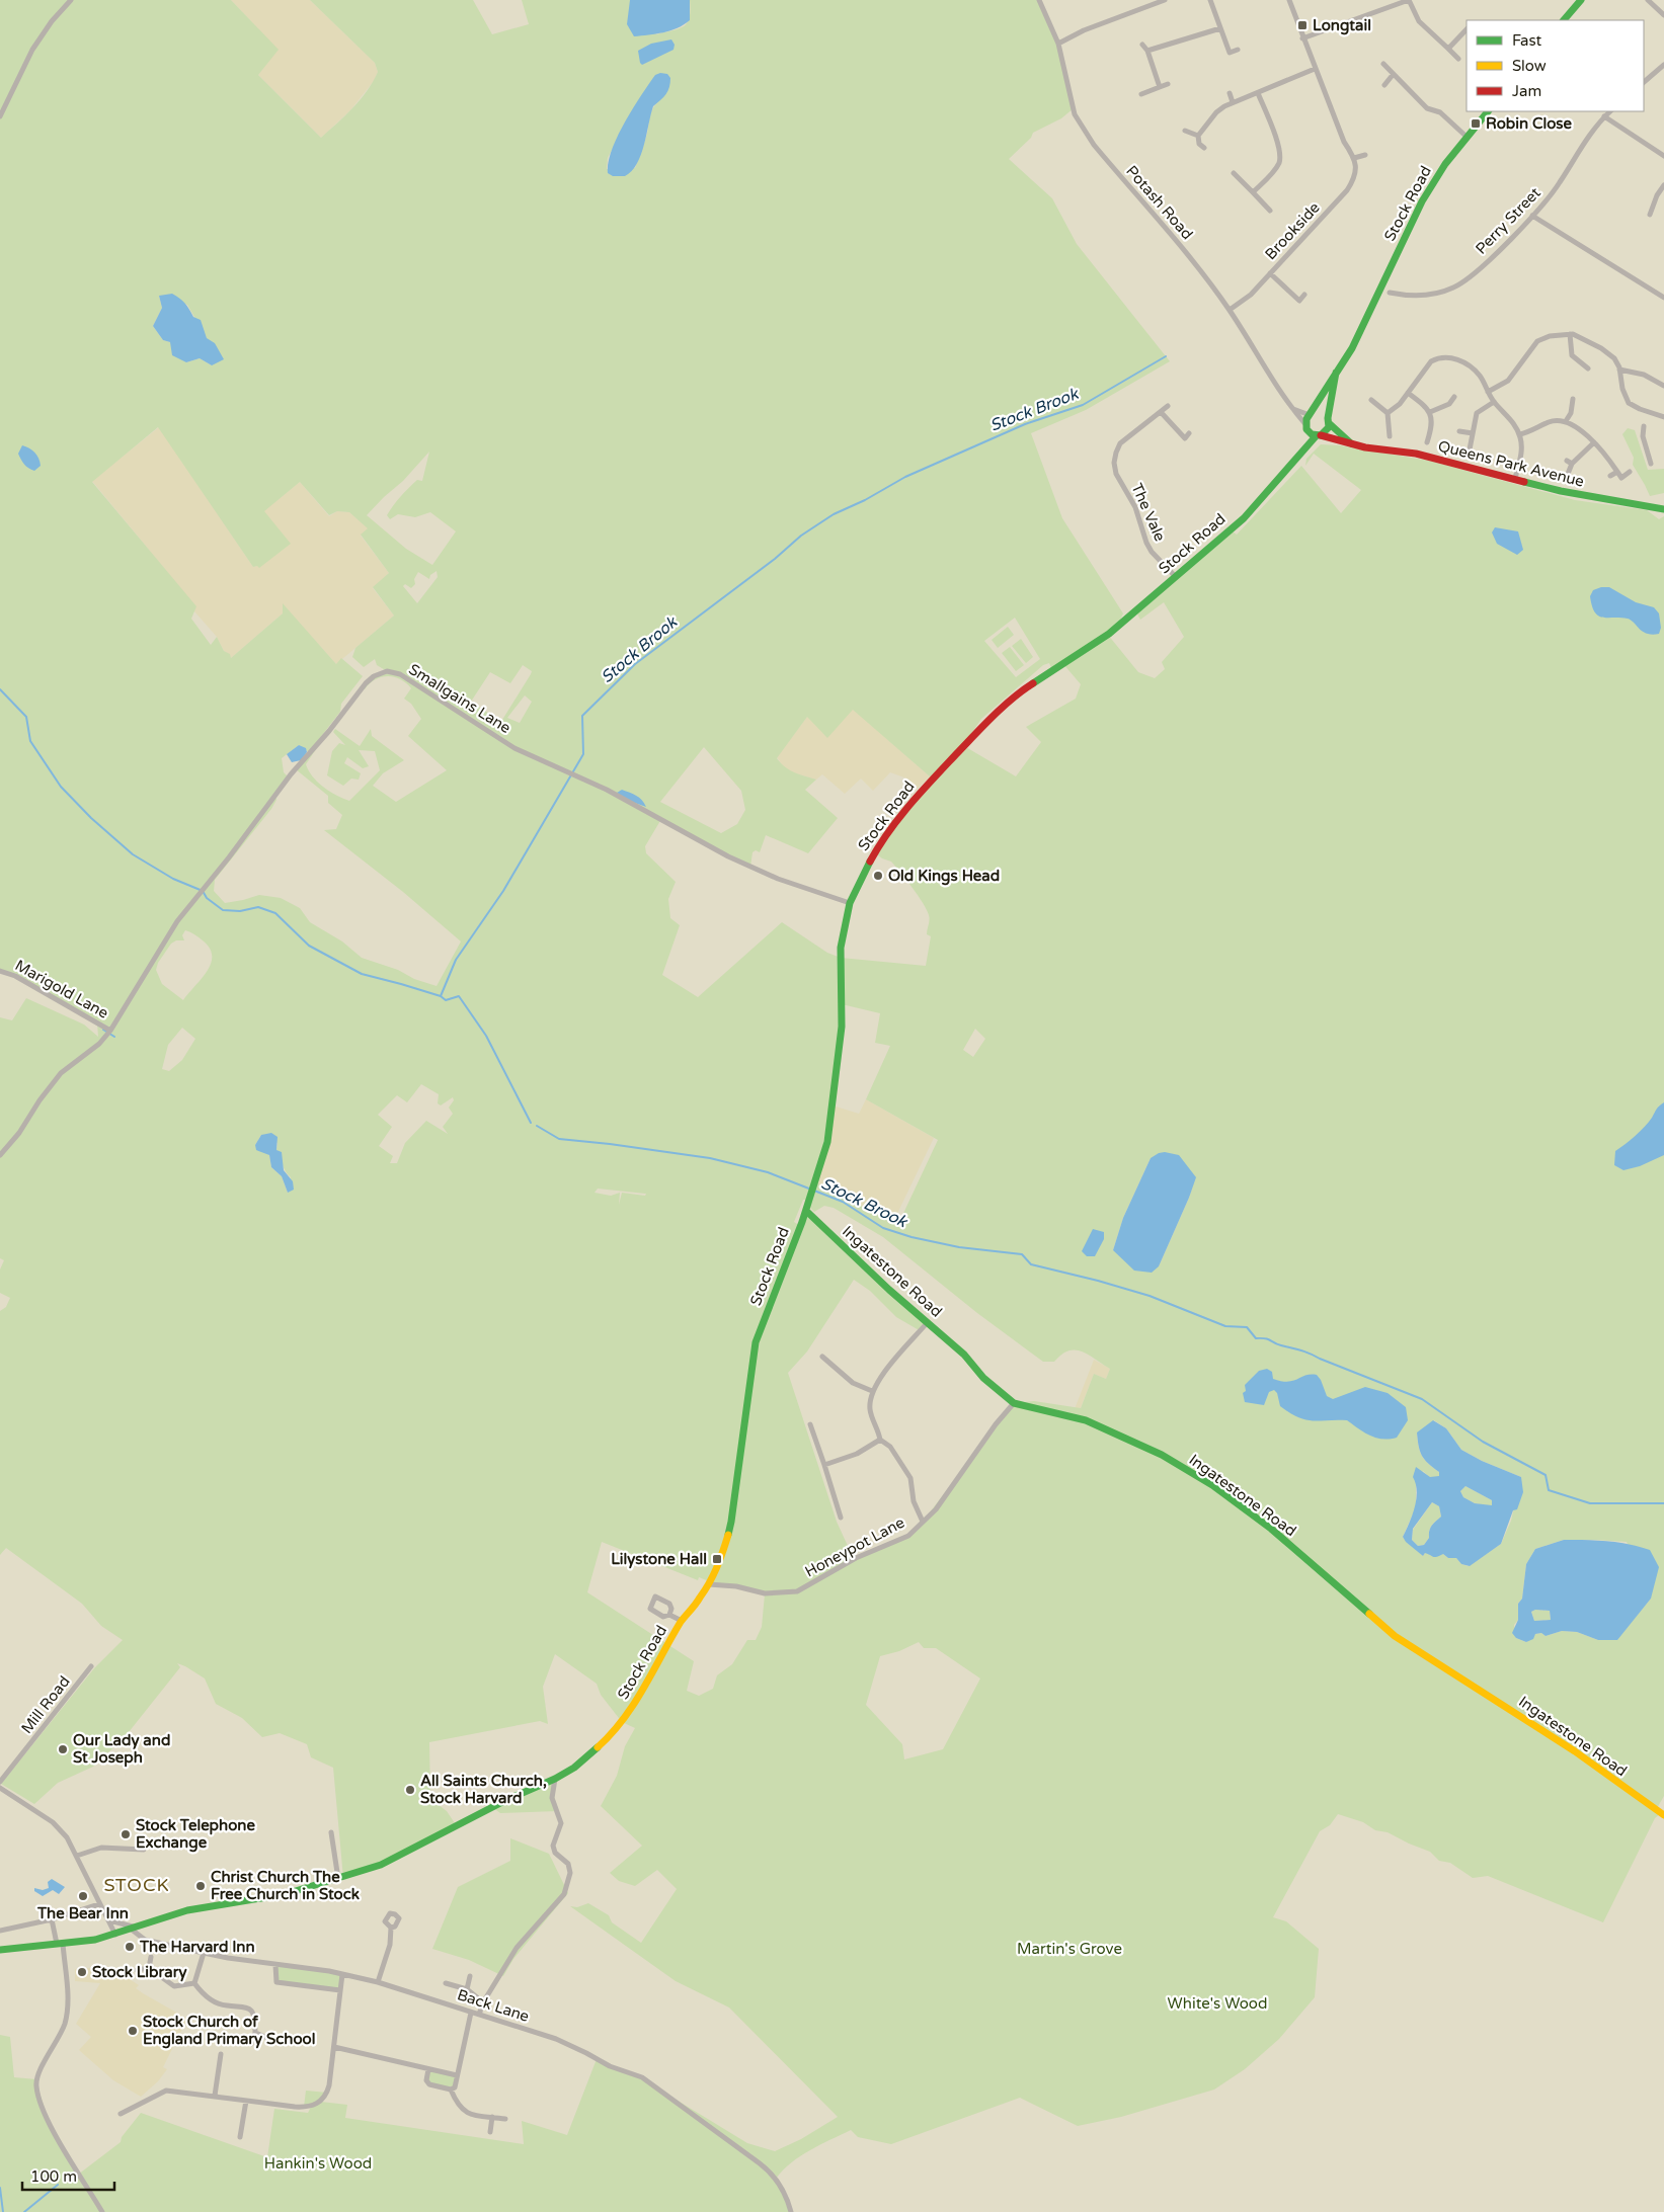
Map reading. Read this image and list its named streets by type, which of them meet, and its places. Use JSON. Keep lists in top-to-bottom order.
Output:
{
  "streets": {
    "main road": ["Stock Road", "Queens Park Avenue", "Ingatestone Road"],
    "street": [
      "Potash Road",
      "Perry Street",
      "Brookside",
      "The Vale",
      "Smallgains Lane",
      "Marigold Lane",
      "Honeypot Lane",
      "Mill Road",
      "Back Lane"
    ]
  },
  "crossings": [
    ["Potash Road", "Stock Road"],
    ["Potash Road", "Brookside"],
    ["Potash Road", "Queens Park Avenue"],
    ["Stock Road", "Queens Park Avenue"],
    ["Stock Road", "The Vale"],
    ["Stock Road", "Smallgains Lane"],
    ["Stock Road", "Ingatestone Road"],
    ["Stock Road", "Honeypot Lane"],
    ["Stock Road", "Back Lane"],
    ["Smallgains Lane", "Marigold Lane"],
    ["Ingatestone Road", "Honeypot Lane"]
  ],
  "districts": ["STOCK"],
  "water": ["Stock Brook"],
  "parks": ["Martin's Grove", "White's Wood", "Hankin's Wood"],
  "places": {
    "transit": ["Longtail", "Robin Close", "Lilystone Hall"],
    "other": [
      "Old Kings Head",
      "Our Lady and St Joseph",
      "All Saints Church, Stock Harvard",
      "Stock Telephone Exchange",
      "Christ Church The Free Church in Stock",
      "The Bear Inn",
      "The Harvard Inn",
      "Stock Library",
      "Stock Church of England Primary School"
    ]
  },
  "legend": ["Fast", "Slow", "Jam"],
  "scale_bar": "100 m"
}
